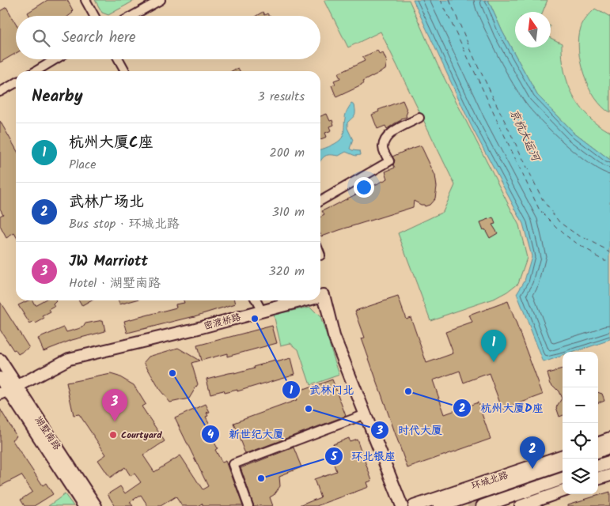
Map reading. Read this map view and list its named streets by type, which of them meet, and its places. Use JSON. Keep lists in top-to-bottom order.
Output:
{
  "streets": {
    "main road": ["密渡桥路", "湖墅南路", "环城北路"]
  },
  "crossings": [
    ["密渡桥路", "湖墅南路"]
  ],
  "water": ["京杭大运河"],
  "places": [
    "武林门北",
    "新世纪大厦",
    "杭州大厦D座",
    "时代大厦",
    "Courtyard",
    "环北银座"
  ],
  "north": "top",
  "page": {
    "search": "Search here",
    "heading": ["Nearby", "3 results"],
    "list": [
      {
        "mark": "1",
        "name": "杭州大厦C座",
        "note": "Place",
        "value": "200 m"
      },
      {
        "mark": "2",
        "name": "武林广场北",
        "note": "Bus stop · 环城北路",
        "value": "310 m"
      },
      {
        "mark": "3",
        "name": "JW Marriott",
        "note": "Hotel · 湖墅南路",
        "value": "320 m"
      }
    ],
    "pins": ["1", "3", "2"],
    "map_buttons": ["+", "−"]
  }
}
